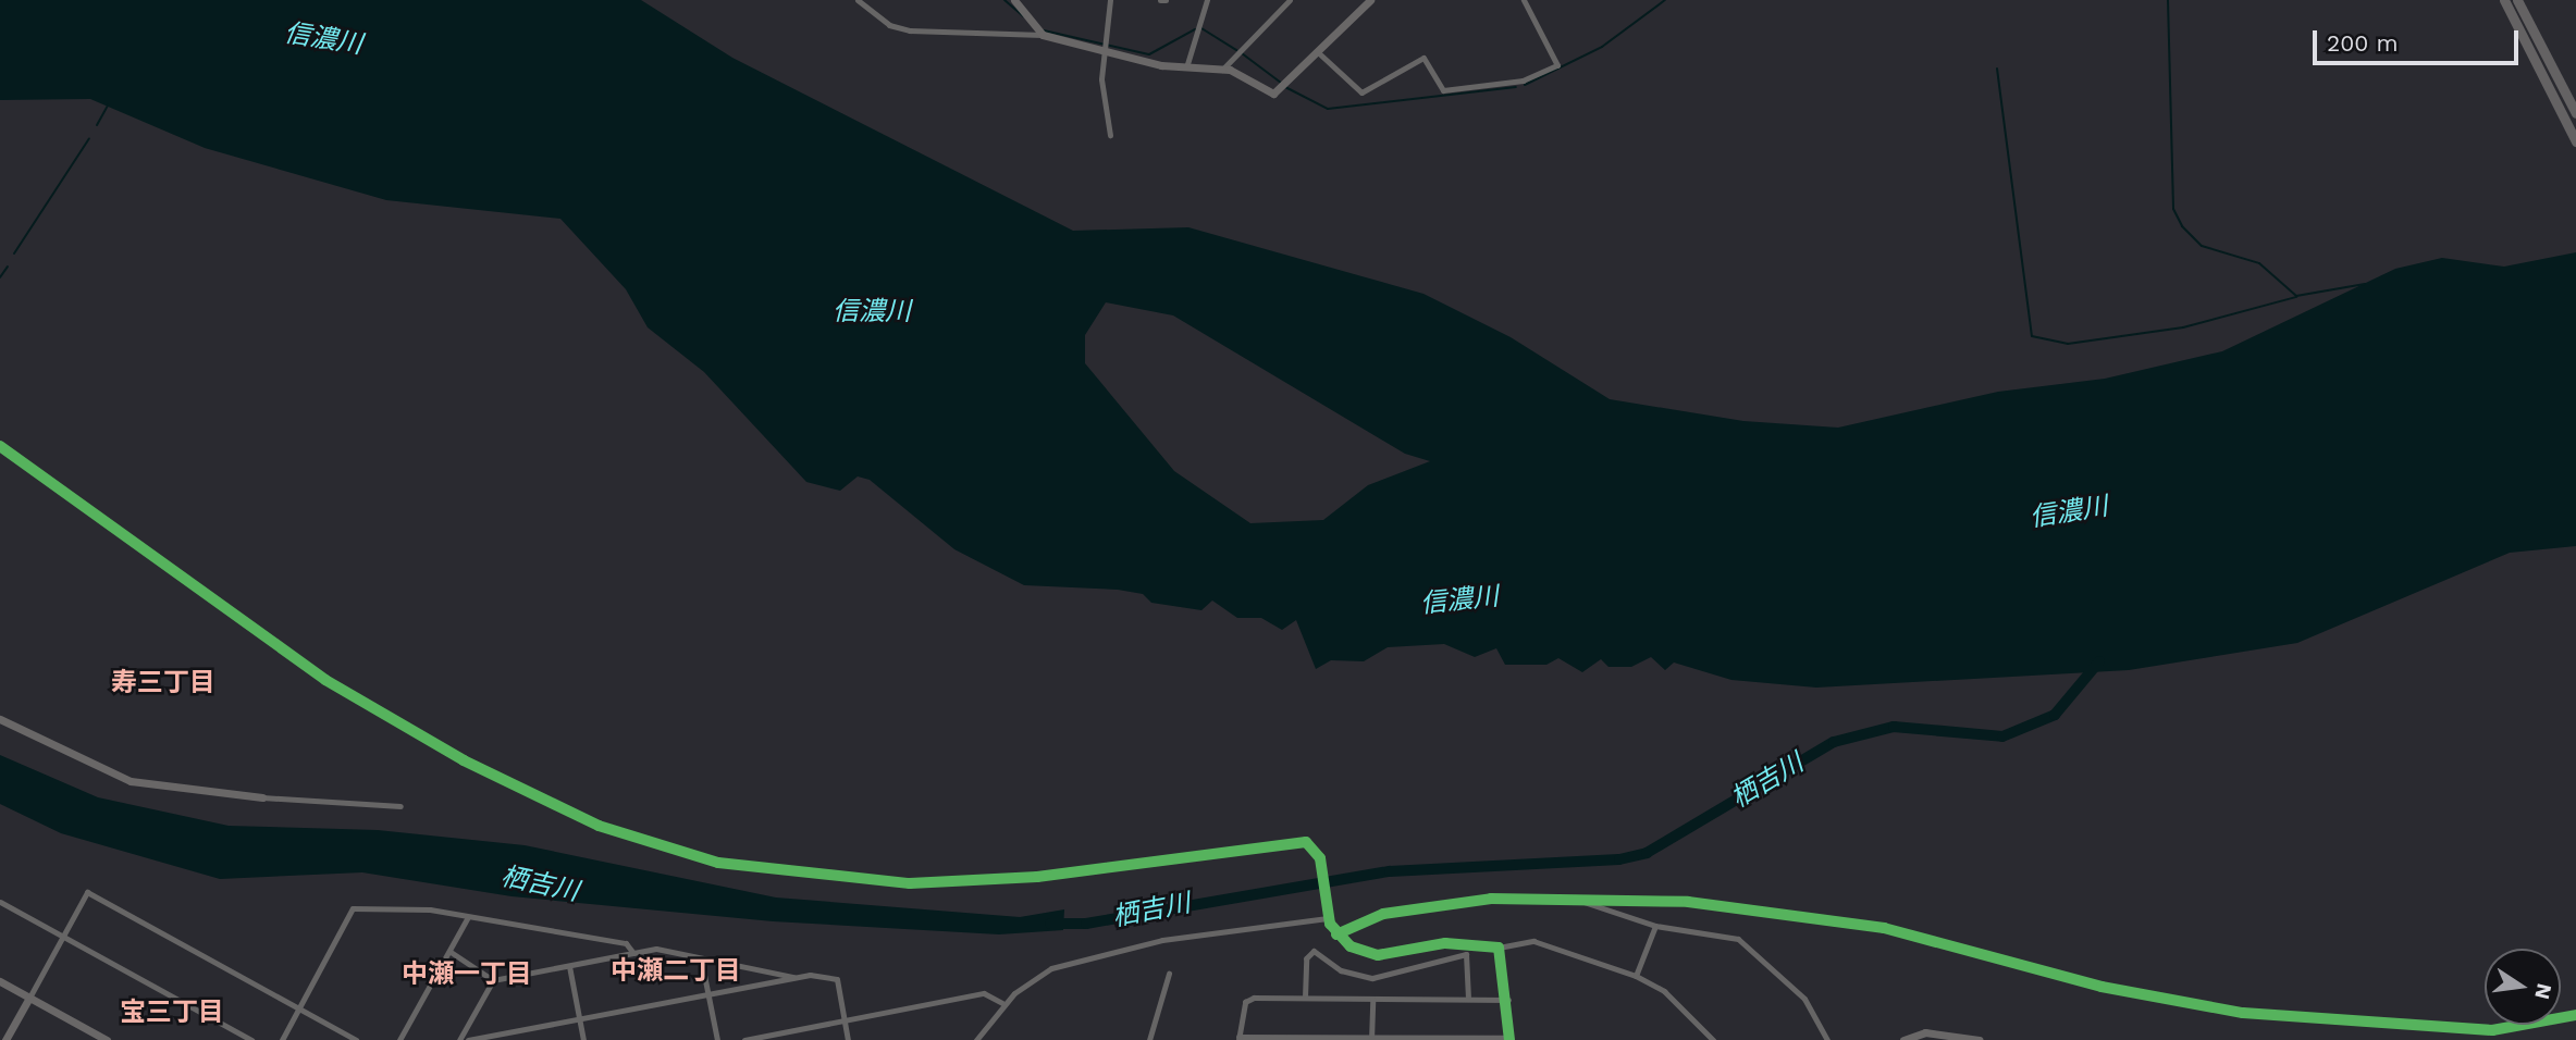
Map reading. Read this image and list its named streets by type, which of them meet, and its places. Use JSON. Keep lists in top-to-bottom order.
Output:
{
  "districts": [
    "寿三丁目",
    "中瀬二丁目",
    "中瀬一丁目",
    "宝三丁目"
  ],
  "water": ["信濃川", "栖吉川"],
  "scale_bar": "200 m",
  "north": "right"
}
